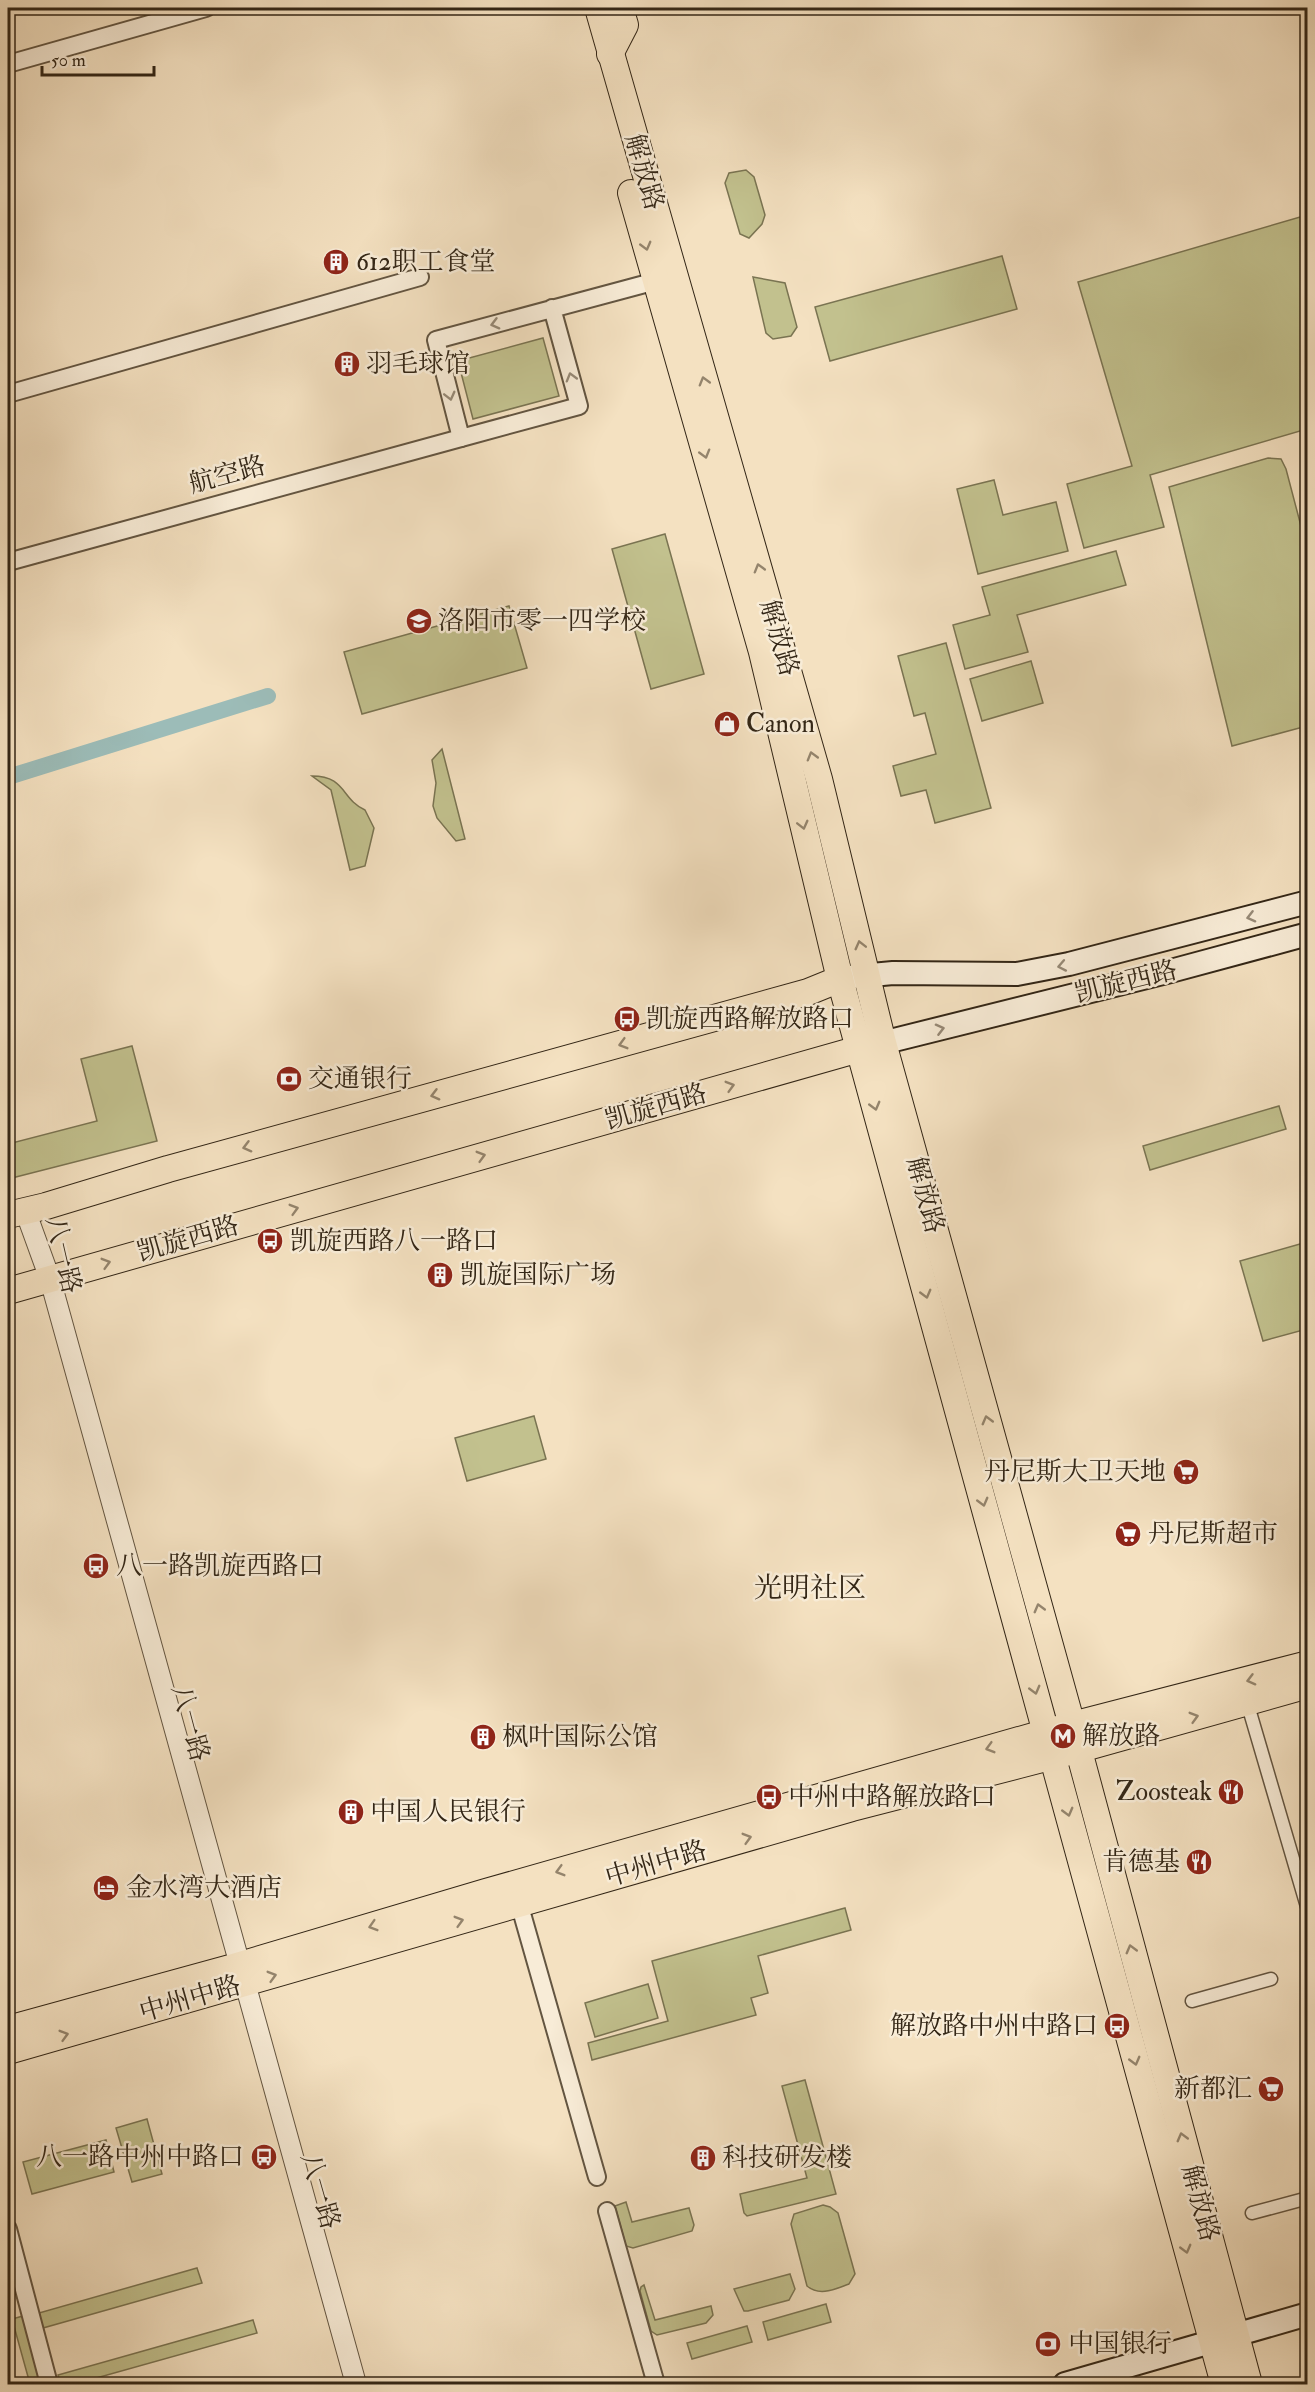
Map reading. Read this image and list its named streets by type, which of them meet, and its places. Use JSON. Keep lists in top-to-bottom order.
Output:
{
  "streets": {
    "main road": ["解放路", "凯旋西路", "中州中路"],
    "street": ["航空路", "八一路"]
  },
  "crossings": [
    ["解放路", "凯旋西路"],
    ["解放路", "中州中路"],
    ["凯旋西路", "八一路"],
    ["八一路", "中州中路"]
  ],
  "districts": ["光明社区"],
  "places": {
    "building": [
      "612职工食堂",
      "羽毛球馆",
      "凯旋国际广场",
      "枫叶国际公馆",
      "中国人民银行",
      "科技研发楼"
    ],
    "school or university": ["洛阳市零一四学校"],
    "shop": ["Canon"],
    "bus stop": [
      "凯旋西路解放路口",
      "凯旋西路八一路口",
      "八一路凯旋西路口",
      "中州中路解放路口",
      "解放路中州中路口",
      "八一路中州中路口"
    ],
    "bank": ["交通银行", "中国银行"],
    "supermarket": ["丹尼斯大卫天地", "丹尼斯超市", "新都汇"],
    "metro station": ["解放路"],
    "restaurant": ["Zoosteak", "肯德基"],
    "hotel": ["金水湾大酒店"]
  },
  "scale_bar": "50 m"
}
